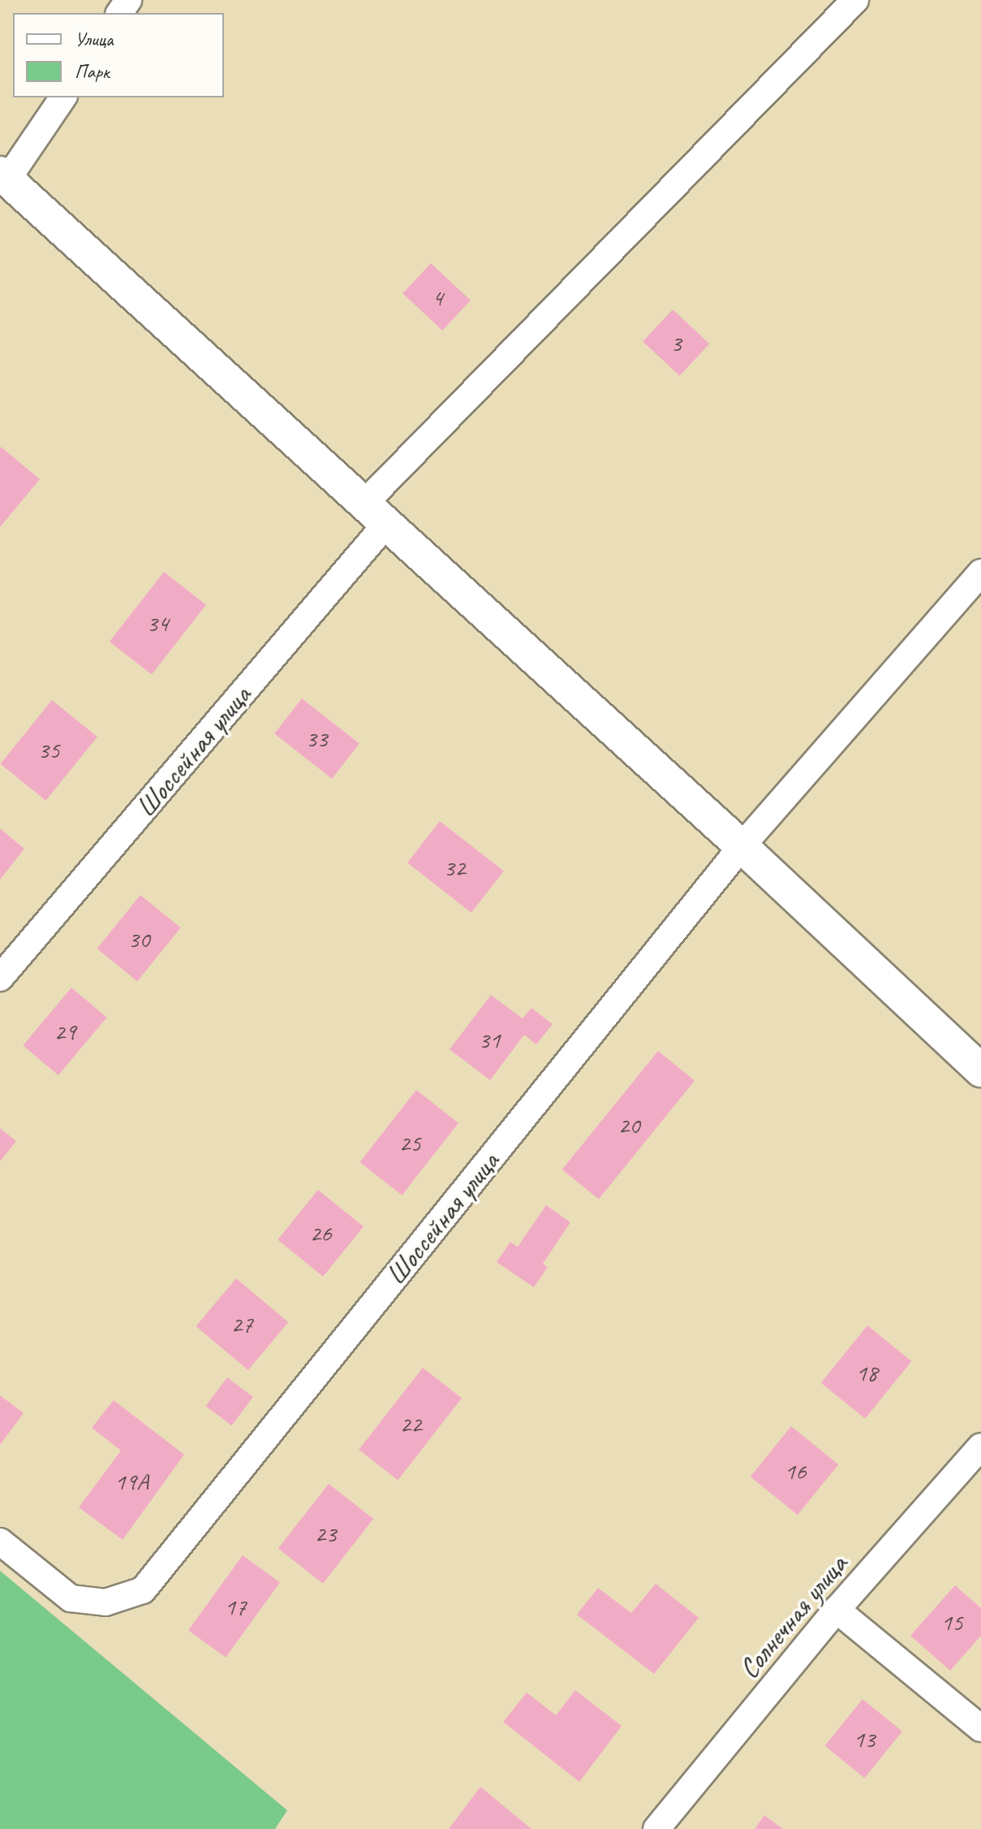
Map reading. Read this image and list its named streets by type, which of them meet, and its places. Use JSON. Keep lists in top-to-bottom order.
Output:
{
  "streets": {
    "street": ["Шоссейная улица", "Солнечная улица"]
  },
  "house_numbers": [
    "4",
    "3",
    "34",
    "33",
    "35",
    "32",
    "30",
    "29",
    "31",
    "20",
    "25",
    "26",
    "27",
    "18",
    "22",
    "16",
    "19А",
    "23",
    "17",
    "15",
    "13"
  ],
  "legend": ["Улица", "Парк"]
}
